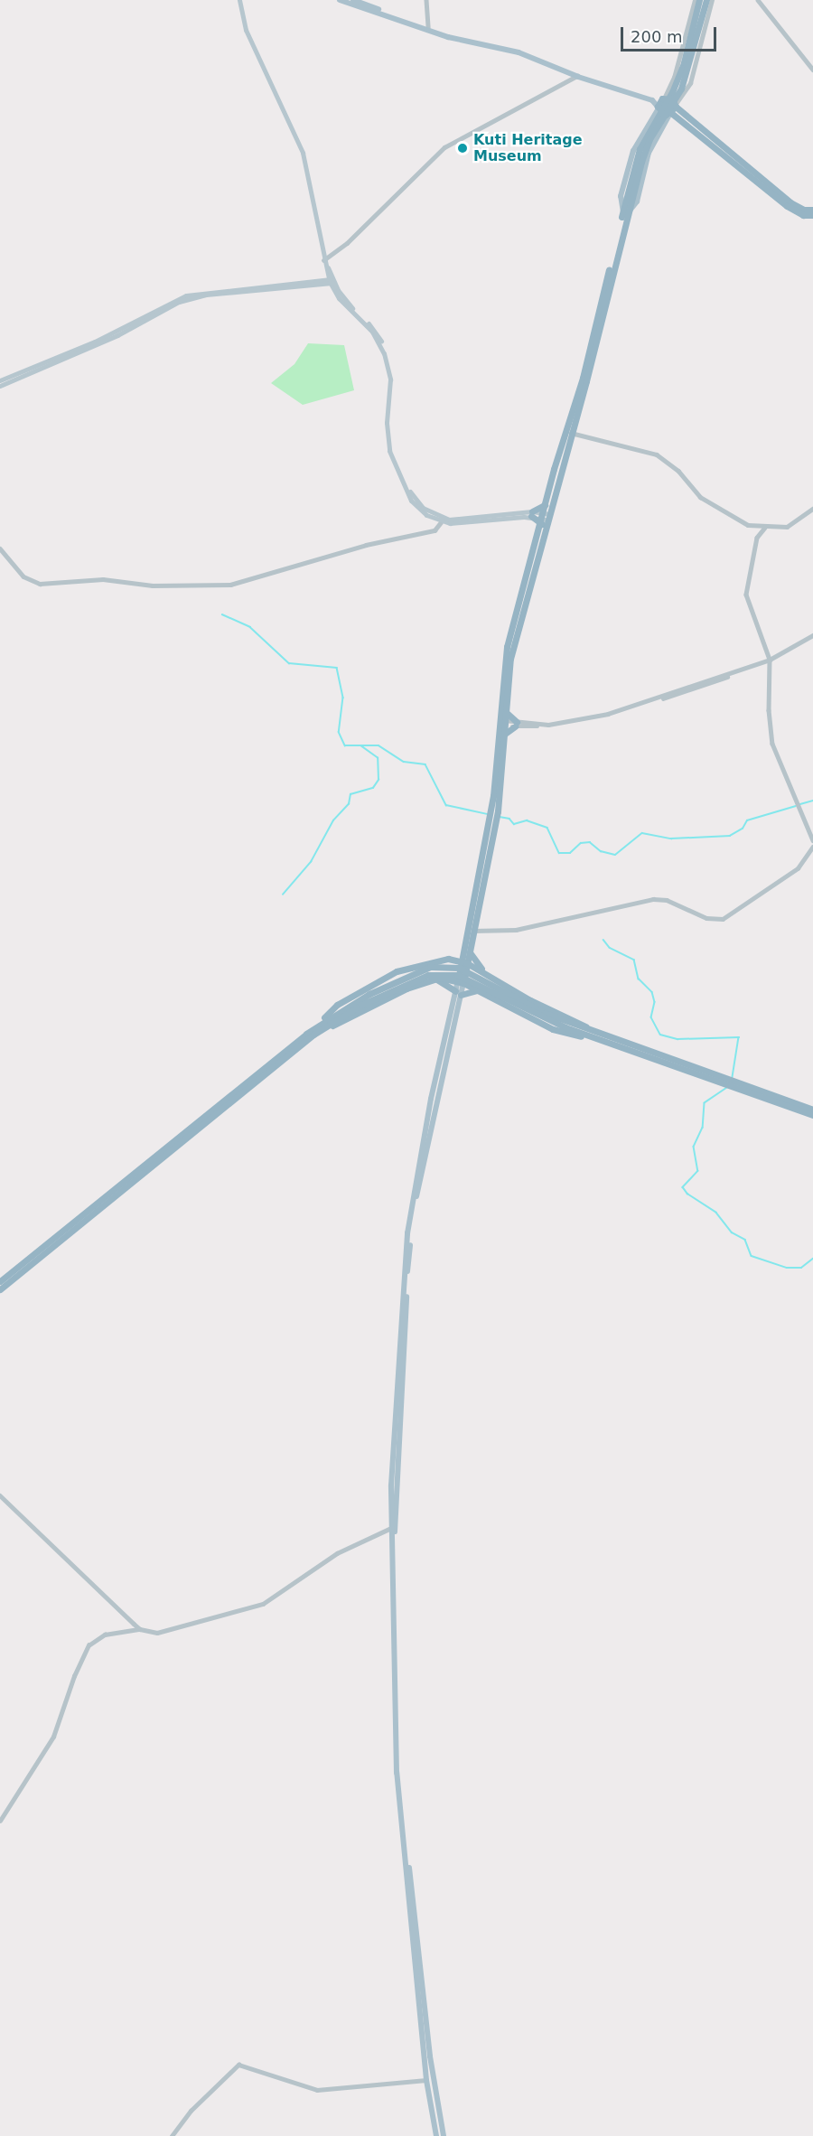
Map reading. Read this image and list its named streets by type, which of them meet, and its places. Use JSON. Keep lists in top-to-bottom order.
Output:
{
  "places": ["Kuti Heritage Museum"],
  "scale_bar": "200 m"
}
